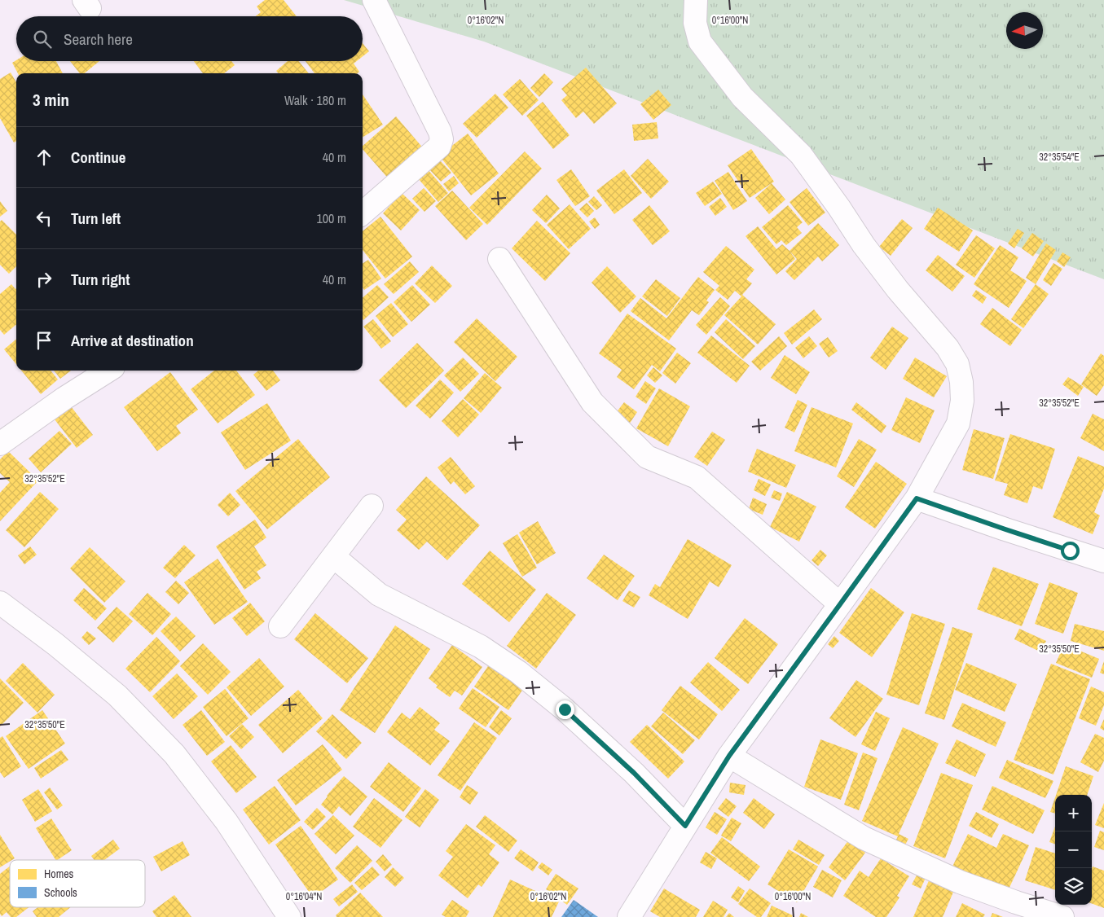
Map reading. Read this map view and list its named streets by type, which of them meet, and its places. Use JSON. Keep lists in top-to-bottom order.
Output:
{
  "legend": ["Homes", "Schools"],
  "north": "left",
  "page": {
    "search": "Search here",
    "heading": ["3 min", "Walk · 180 m"],
    "list": [
      ["Continue", "40 m"],
      ["Turn left", "100 m"],
      ["Turn right", "40 m"],
      "Arrive at destination"
    ],
    "map_buttons": ["+", "−"]
  },
  "coordinates": [
    "0°16'02\"N",
    "0°16'00\"N",
    "32°35'54\"E",
    "32°35'52\"E",
    "32°35'50\"E",
    "0°16'04\"N"
  ]
}
